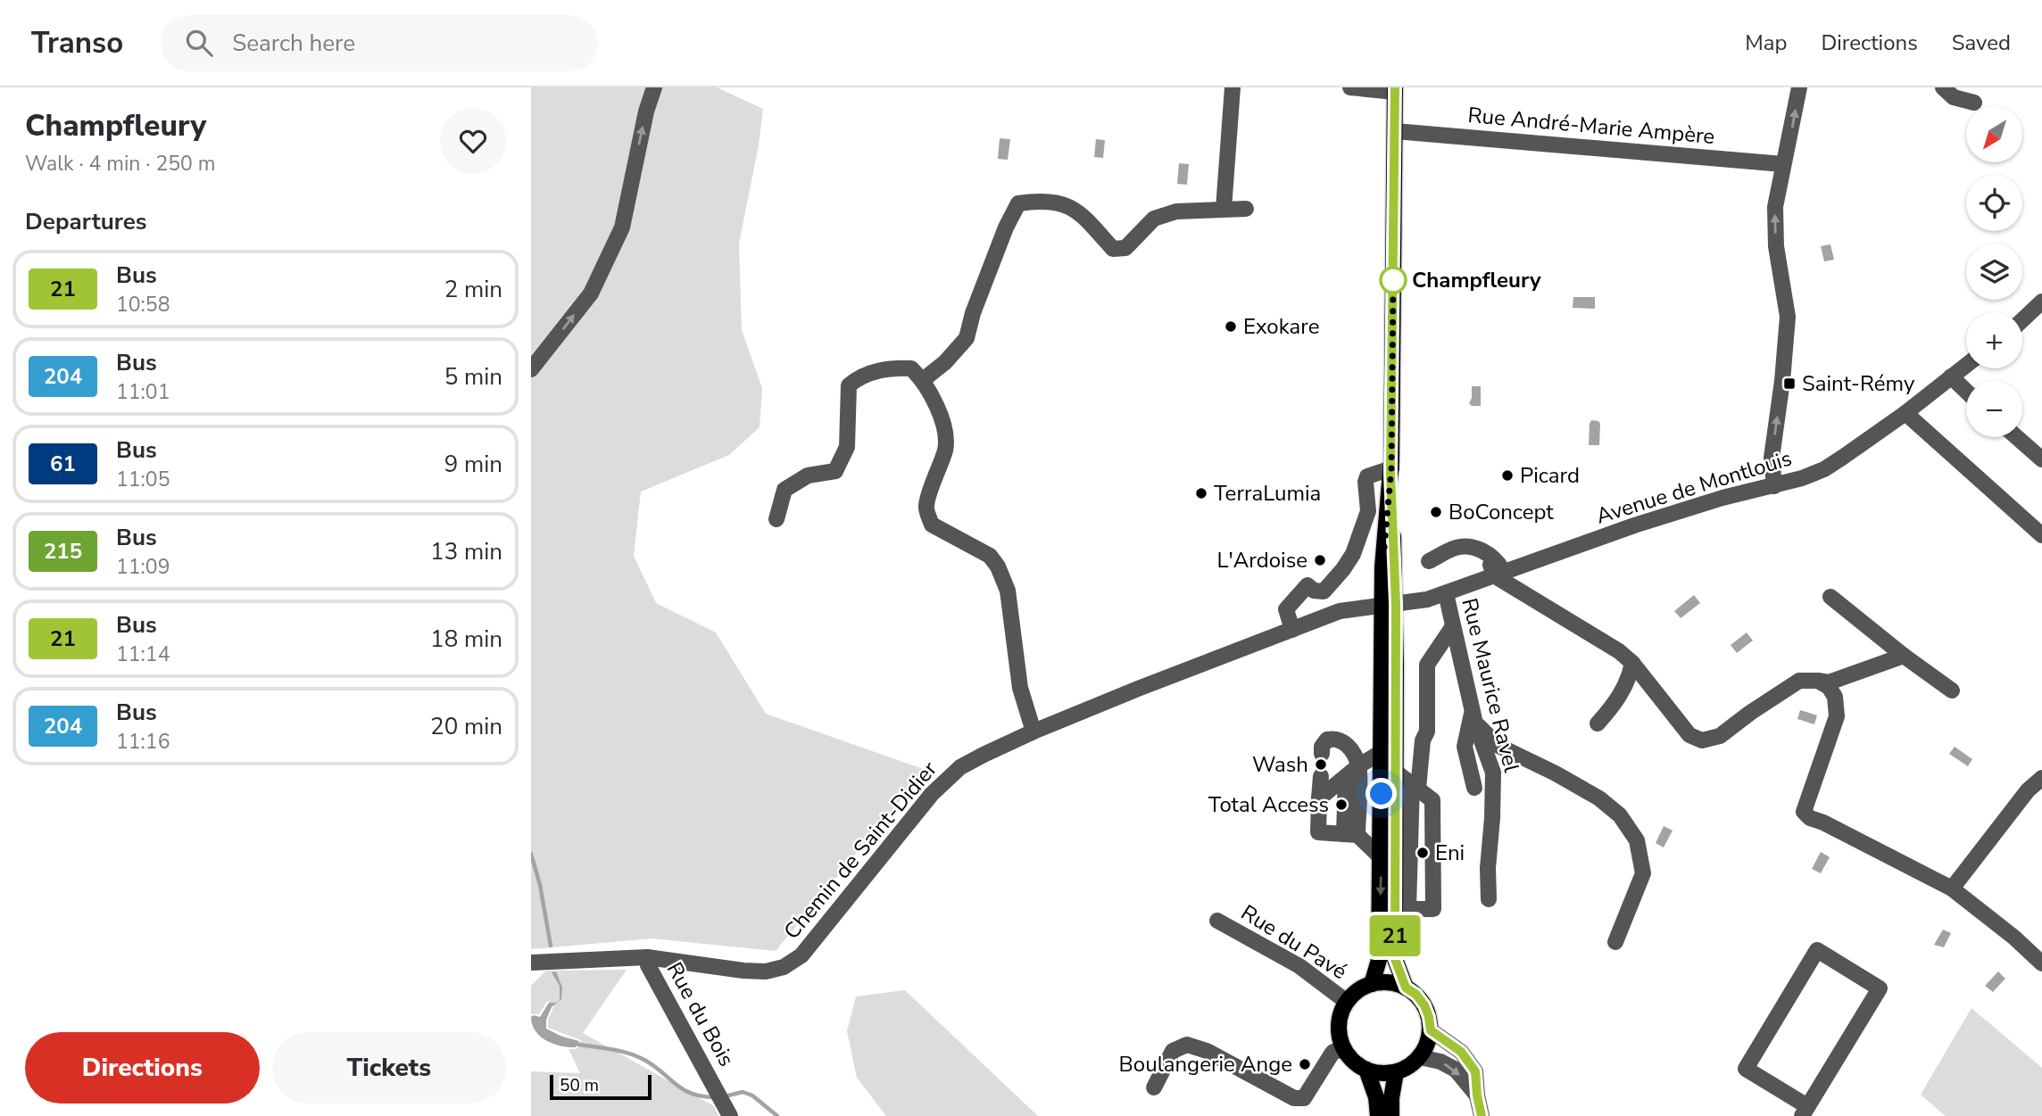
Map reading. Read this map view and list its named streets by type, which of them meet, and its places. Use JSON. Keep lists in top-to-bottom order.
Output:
{
  "streets": {
    "street": [
      "Rue André-Marie Ampère",
      "Avenue de Montlouis",
      "Rue Maurice Ravel",
      "Chemin de Saint-Didier",
      "Rue du Pavé",
      "Rue du Bois"
    ]
  },
  "crossings": [
    ["Avenue de Montlouis", "Rue Maurice Ravel"],
    ["Avenue de Montlouis", "Chemin de Saint-Didier"],
    ["Chemin de Saint-Didier", "Rue du Bois"]
  ],
  "places": {
    "other": [
      "Champfleury",
      "Exokare",
      "Picard",
      "TerraLumia",
      "BoConcept",
      "L'Ardoise",
      "Wash",
      "Total Access",
      "Eni",
      "Boulangerie Ange"
    ],
    "transit": ["Saint-Rémy"]
  },
  "lines": ["bus line 21"],
  "scale_bar": "50 m",
  "north": "bottom left",
  "page": {
    "header": "Transo",
    "search": "Search here",
    "nav": ["Map", "Directions", "Saved"],
    "heading": [
      ["Champfleury", "Walk · 4 min · 250 m"],
      "Departures"
    ],
    "on_map": "21",
    "map_buttons": ["+", "−"],
    "list": [
      {
        "mark": "21",
        "name": "Bus",
        "note": "10:58",
        "value": "2 min"
      },
      {
        "mark": "204",
        "name": "Bus",
        "note": "11:01",
        "value": "5 min"
      },
      {
        "mark": "61",
        "name": "Bus",
        "note": "11:05",
        "value": "9 min"
      },
      {
        "mark": "215",
        "name": "Bus",
        "note": "11:09",
        "value": "13 min"
      },
      {
        "mark": "21",
        "name": "Bus",
        "note": "11:14",
        "value": "18 min"
      },
      {
        "mark": "204",
        "name": "Bus",
        "note": "11:16",
        "value": "20 min"
      }
    ],
    "buttons": ["Directions", "Tickets"],
    "scale": "50 m"
  }
}
